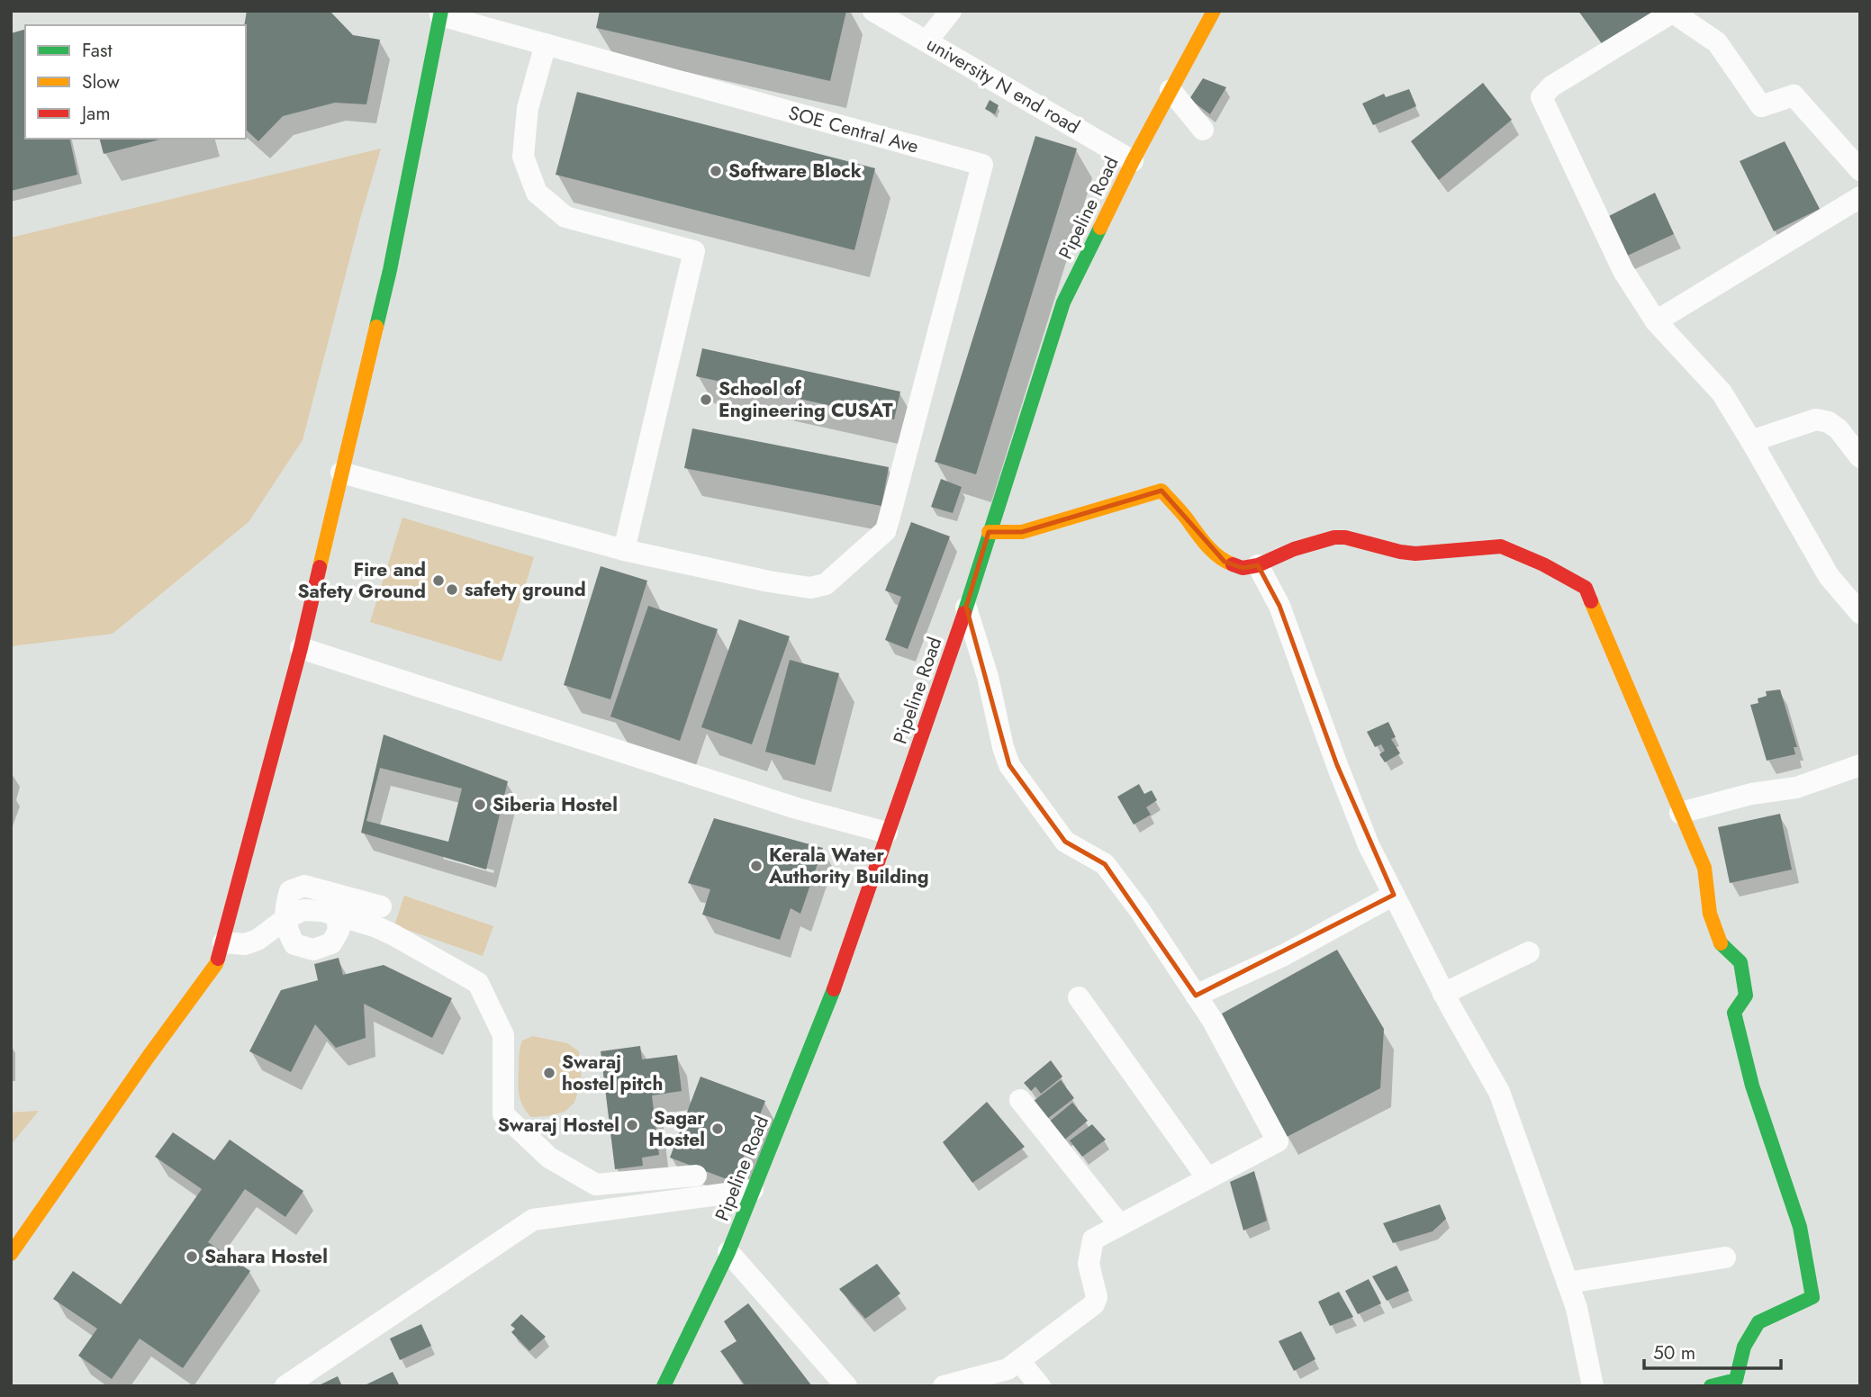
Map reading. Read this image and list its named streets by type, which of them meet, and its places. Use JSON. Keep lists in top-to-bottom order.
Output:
{
  "streets": {
    "street": ["university N end road", "SOE Central Ave", "Pipeline Road"]
  },
  "crossings": [
    ["university N end road", "Pipeline Road"]
  ],
  "places": [
    "Software Block",
    "School of Engineering CUSAT",
    "Fire and Safety Ground",
    "safety ground",
    "Siberia Hostel",
    "Kerala Water Authority Building",
    "Swaraj hostel pitch",
    "Swaraj Hostel",
    "Sagar Hostel",
    "Sahara Hostel"
  ],
  "legend": ["Fast", "Slow", "Jam"],
  "scale_bar": "50 m"
}
